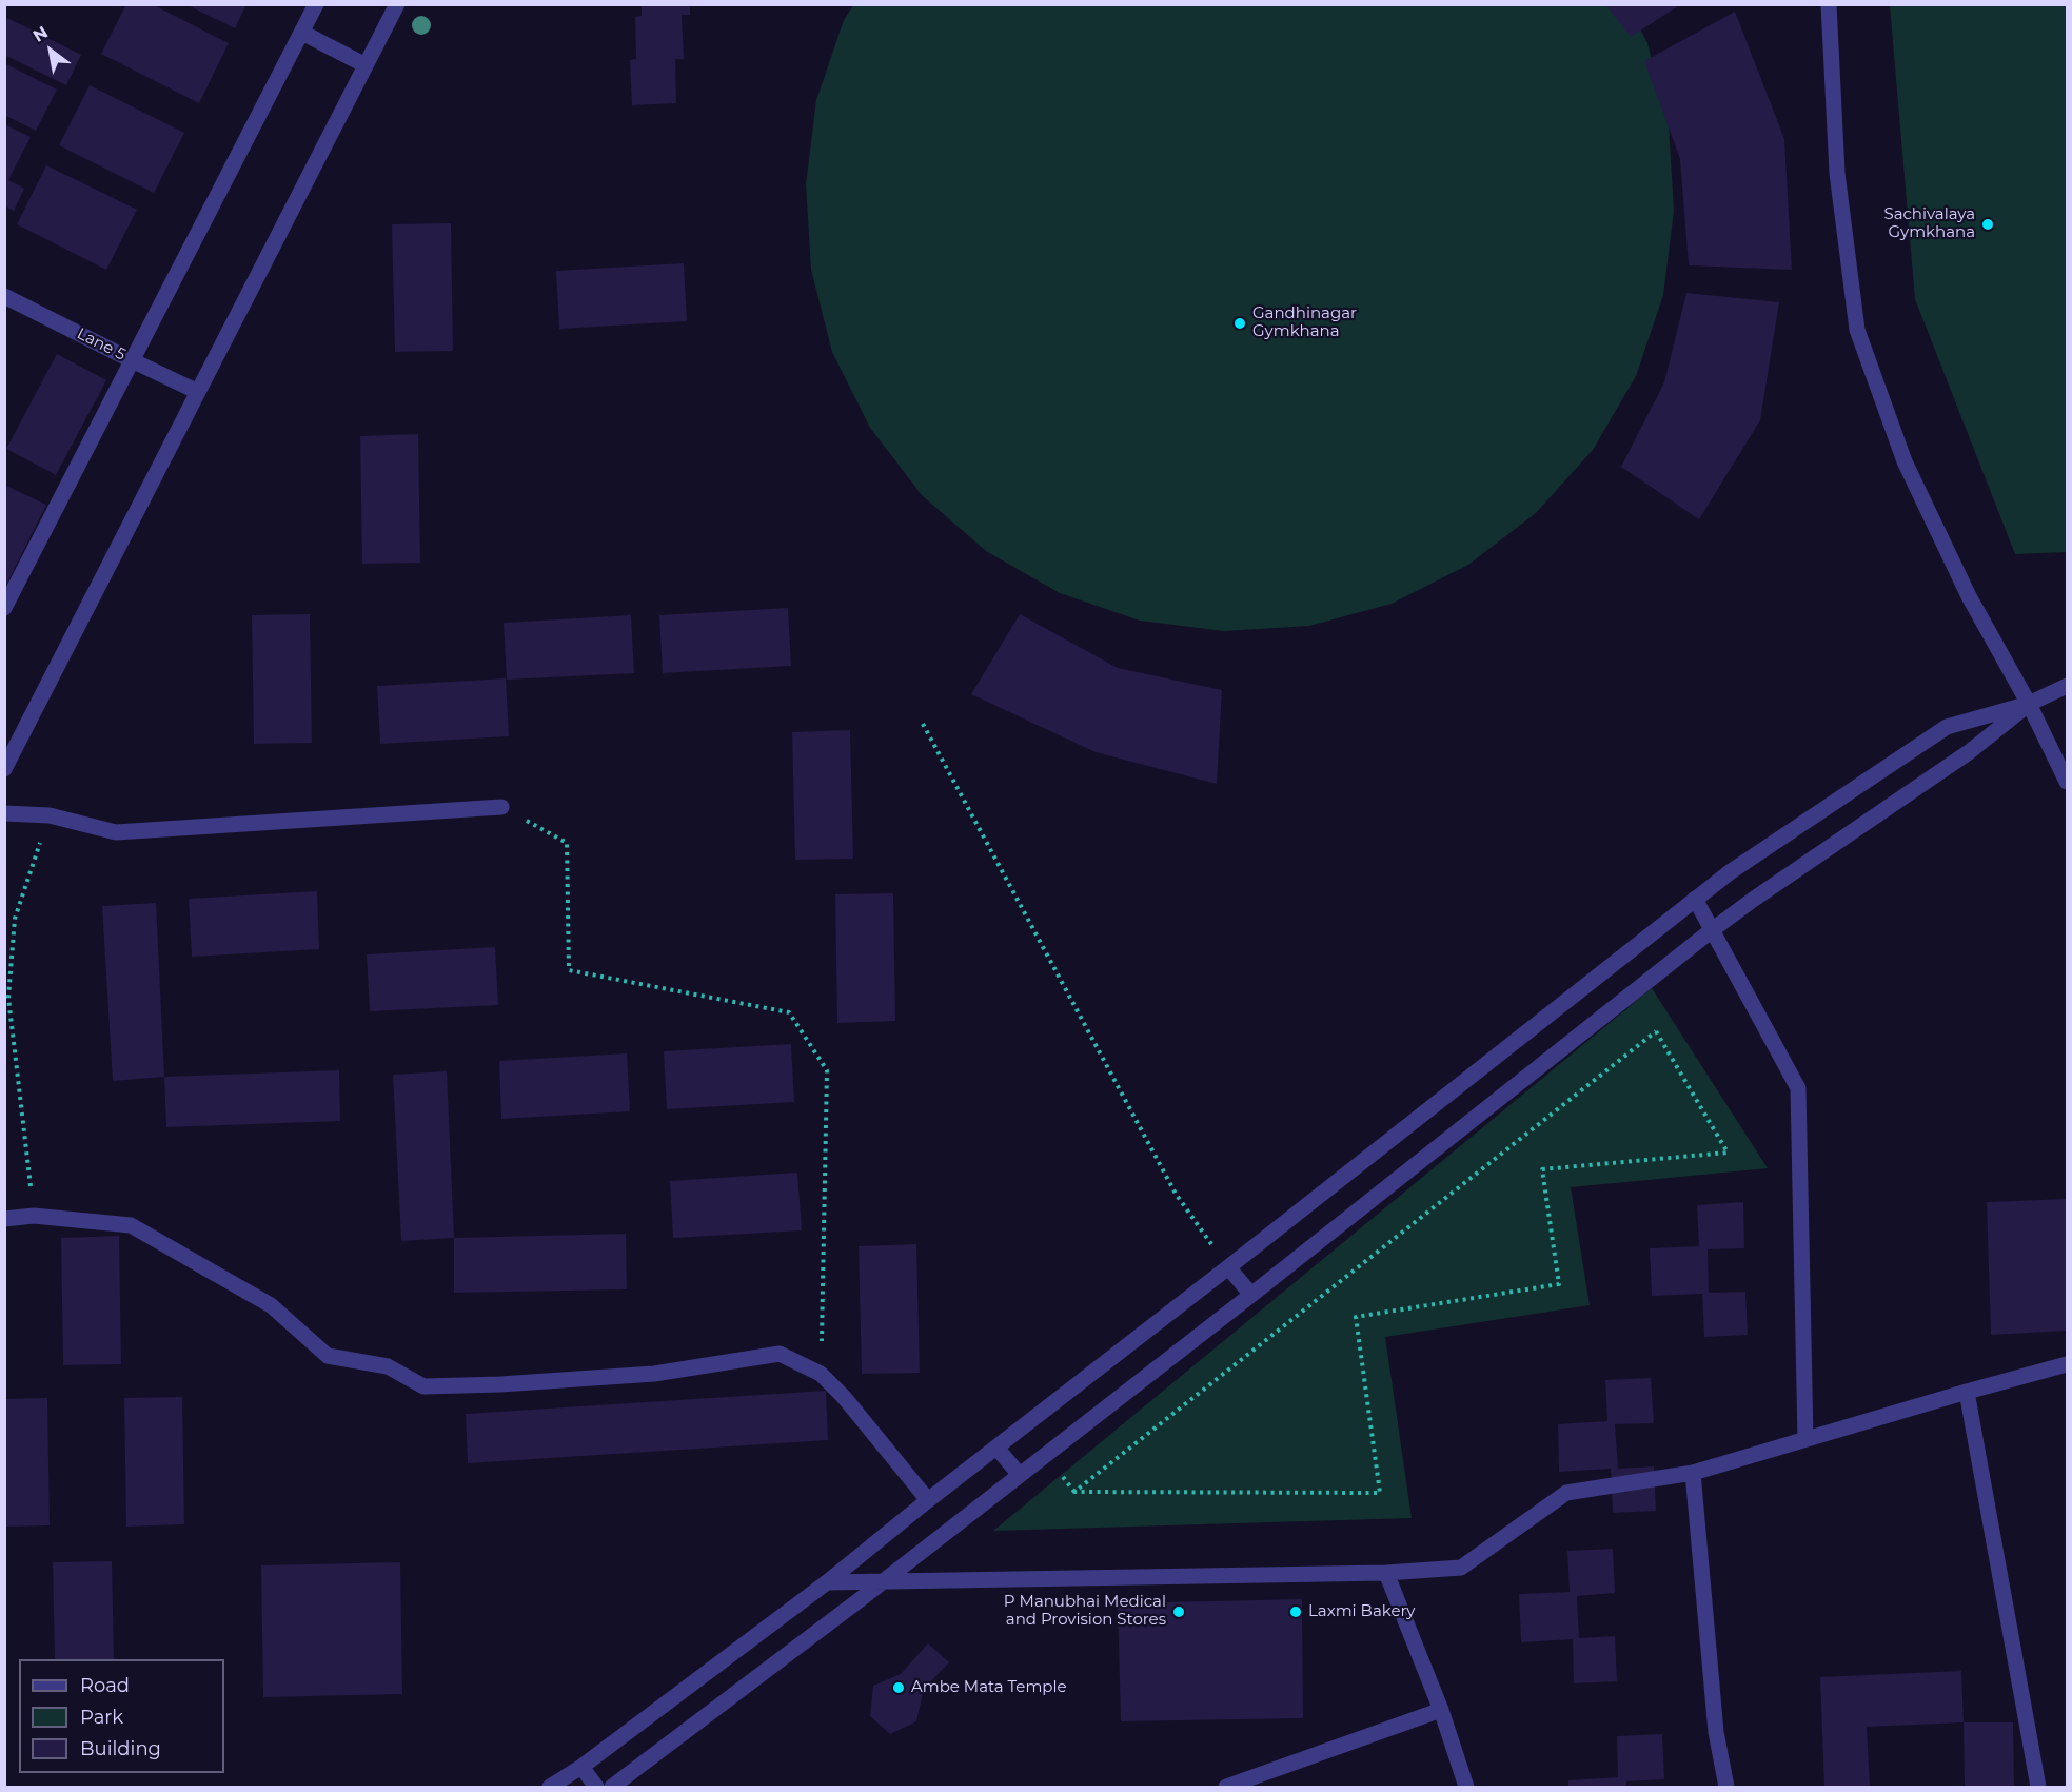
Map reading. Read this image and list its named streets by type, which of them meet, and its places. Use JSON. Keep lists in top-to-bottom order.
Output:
{
  "streets": {
    "street": ["Lane 5"]
  },
  "places": [
    "Sachivalaya Gymkhana",
    "Gandhinagar Gymkhana",
    "P Manubhai Medical and Provision Stores",
    "Laxmi Bakery",
    "Ambe Mata Temple"
  ],
  "legend": ["Road", "Park", "Building"],
  "north": "top left"
}
